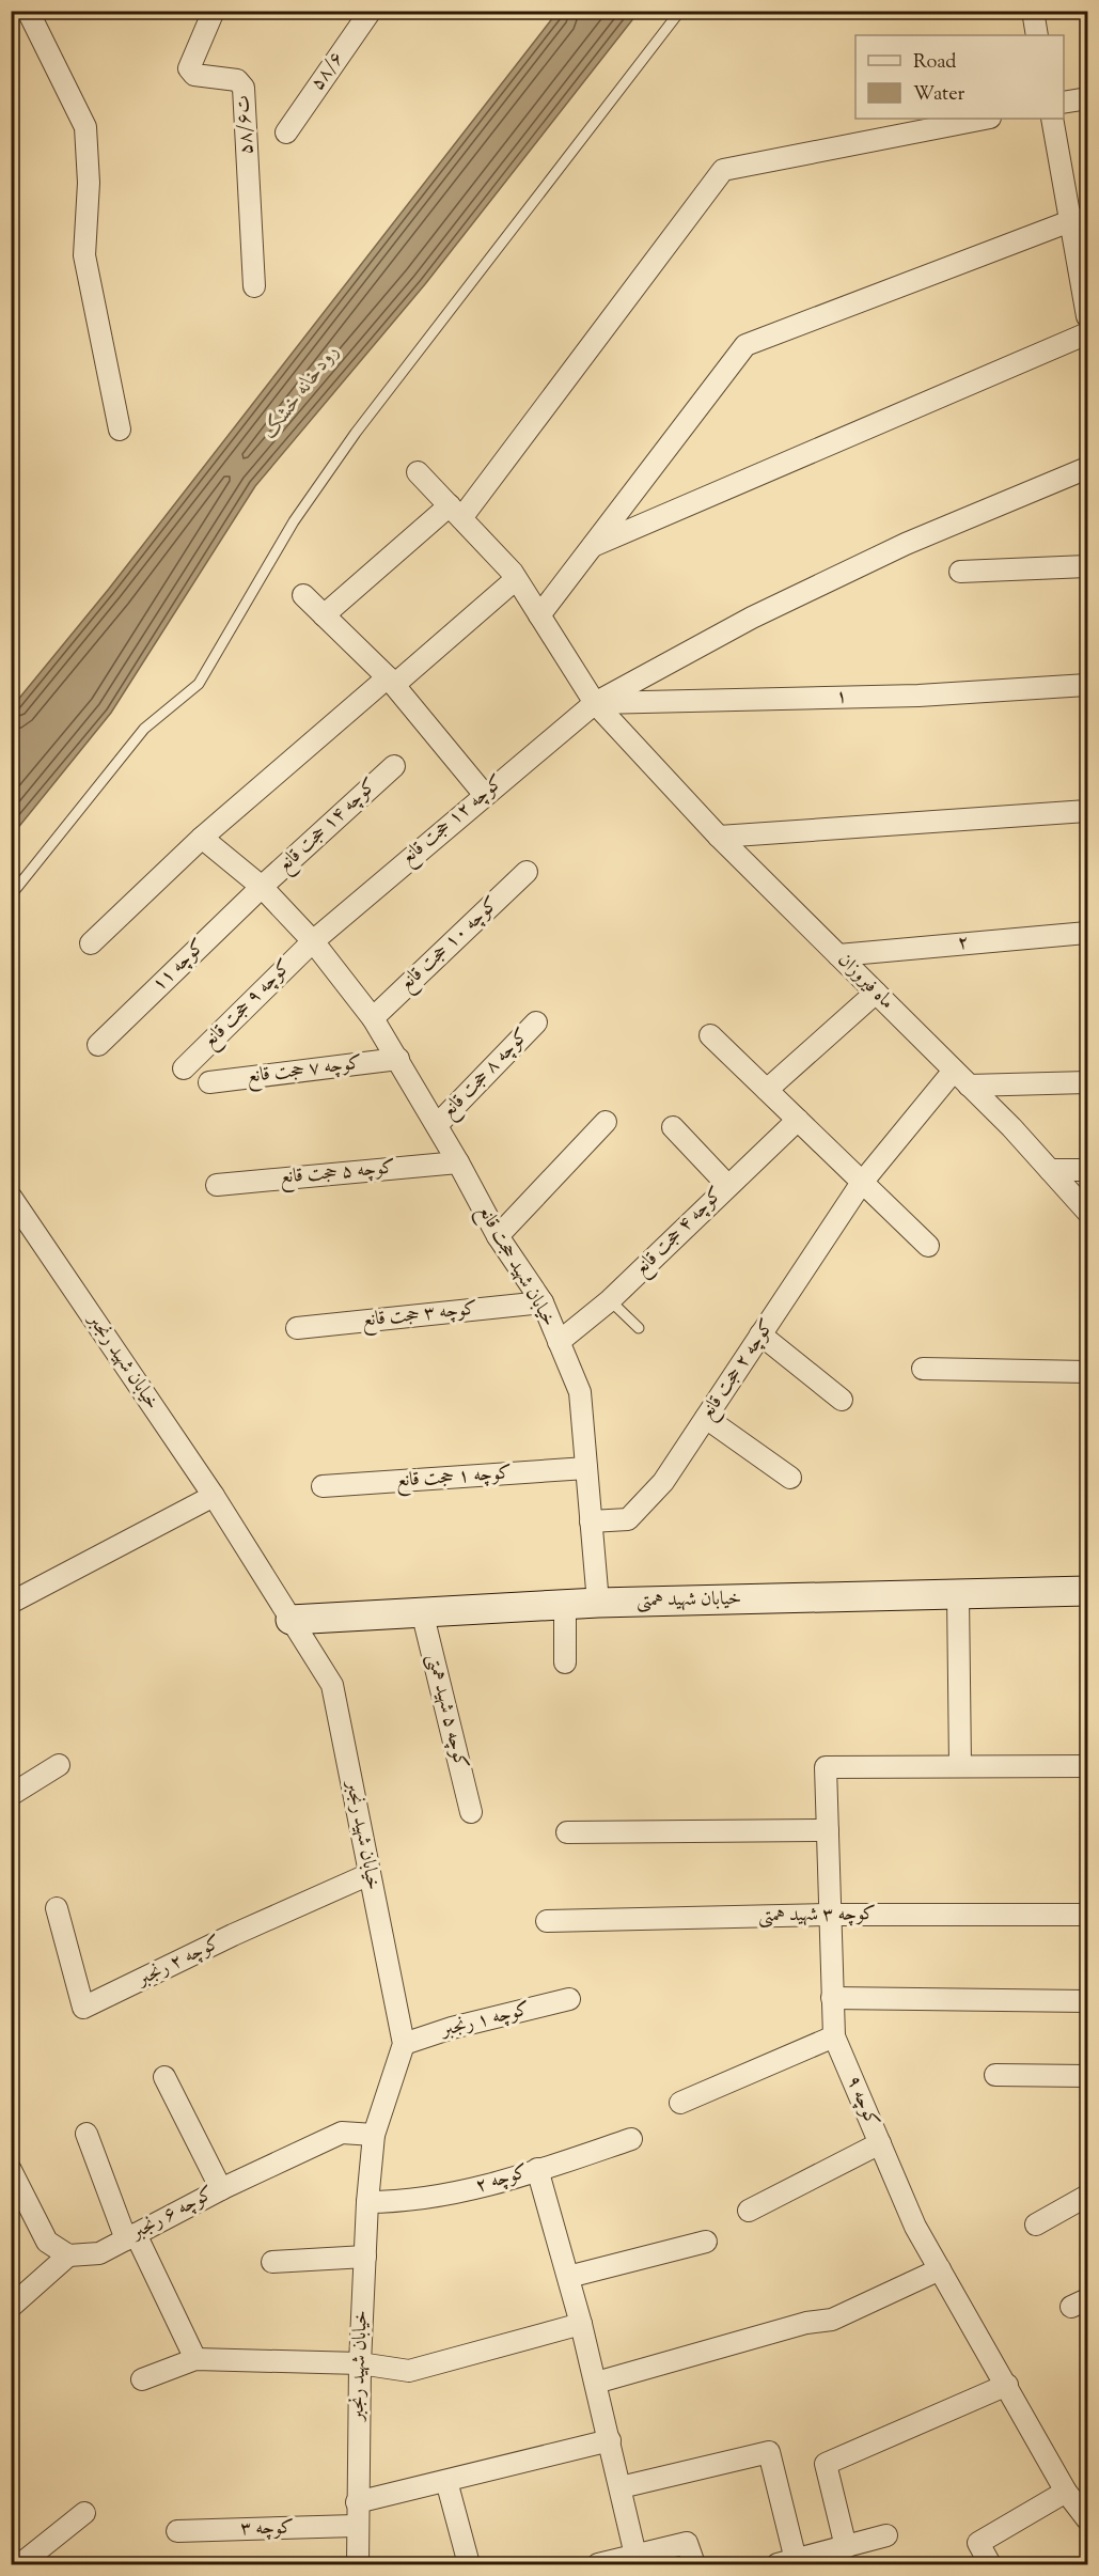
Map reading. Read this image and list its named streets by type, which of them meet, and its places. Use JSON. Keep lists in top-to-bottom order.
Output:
{
  "streets": {
    "street": [
      "۵۸/۶",
      "۵۸/۶ت",
      "۱",
      "کوچه ۱۲ حجت قانع",
      "کوچه ۱۴ حجت قانع",
      "۲",
      "کوچه ۱۰ حجت قانع",
      "کوچه ۱۱",
      "ماه فیروزان",
      "کوچه ۹ حجت قانع",
      "کوچه ۷ حجت قانع",
      "کوچه ۸ حجت قانع",
      "کوچه ۵ حجت قانع",
      "کوچه ۴ حجت قانع",
      "خیابان شهید حجت قانع",
      "کوچه ۳ حجت قانع",
      "خیابان شهید رنجبر",
      "کوچه ۲ حجت قانع",
      "کوچه ۱ حجت قانع",
      "خیابان شهید همتی",
      "کوچه ۵ شهید همتی",
      "کوچه ۳ شهید همتی",
      "کوچه ۲ رنجبر",
      "کوچه ۱ رنجبر",
      "کوچه ۹",
      "کوچه ۲",
      "کوچه ۶ رنجبر",
      "کوچه ۳"
    ]
  },
  "crossings": [
    ["۱", "کوچه ۱۲ حجت قانع"],
    ["۱", "ماه فیروزان"],
    ["کوچه ۱۲ حجت قانع", "ماه فیروزان"],
    ["کوچه ۱۲ حجت قانع", "کوچه ۹ حجت قانع"],
    ["کوچه ۱۲ حجت قانع", "خیابان شهید حجت قانع"],
    ["کوچه ۱۴ حجت قانع", "کوچه ۱۱"],
    ["کوچه ۱۴ حجت قانع", "خیابان شهید حجت قانع"],
    ["۲", "ماه فیروزان"],
    ["کوچه ۱۰ حجت قانع", "خیابان شهید حجت قانع"],
    ["کوچه ۱۱", "خیابان شهید حجت قانع"],
    ["ماه فیروزان", "کوچه ۲ حجت قانع"],
    ["کوچه ۹ حجت قانع", "خیابان شهید حجت قانع"],
    ["کوچه ۷ حجت قانع", "خیابان شهید حجت قانع"],
    ["کوچه ۸ حجت قانع", "خیابان شهید حجت قانع"],
    ["کوچه ۵ حجت قانع", "خیابان شهید حجت قانع"],
    ["کوچه ۴ حجت قانع", "خیابان شهید حجت قانع"],
    ["خیابان شهید حجت قانع", "کوچه ۳ حجت قانع"],
    ["خیابان شهید حجت قانع", "کوچه ۲ حجت قانع"],
    ["خیابان شهید حجت قانع", "کوچه ۱ حجت قانع"],
    ["خیابان شهید حجت قانع", "خیابان شهید همتی"],
    ["خیابان شهید رنجبر", "خیابان شهید همتی"],
    ["خیابان شهید رنجبر", "کوچه ۲ رنجبر"],
    ["خیابان شهید رنجبر", "کوچه ۱ رنجبر"],
    ["خیابان شهید رنجبر", "کوچه ۲"],
    ["خیابان شهید رنجبر", "کوچه ۶ رنجبر"],
    ["خیابان شهید رنجبر", "کوچه ۳"],
    ["خیابان شهید همتی", "کوچه ۵ شهید همتی"],
    ["کوچه ۳ شهید همتی", "کوچه ۹"]
  ],
  "water": ["رودخانه خشک"],
  "legend": ["Road", "Water"]
}
